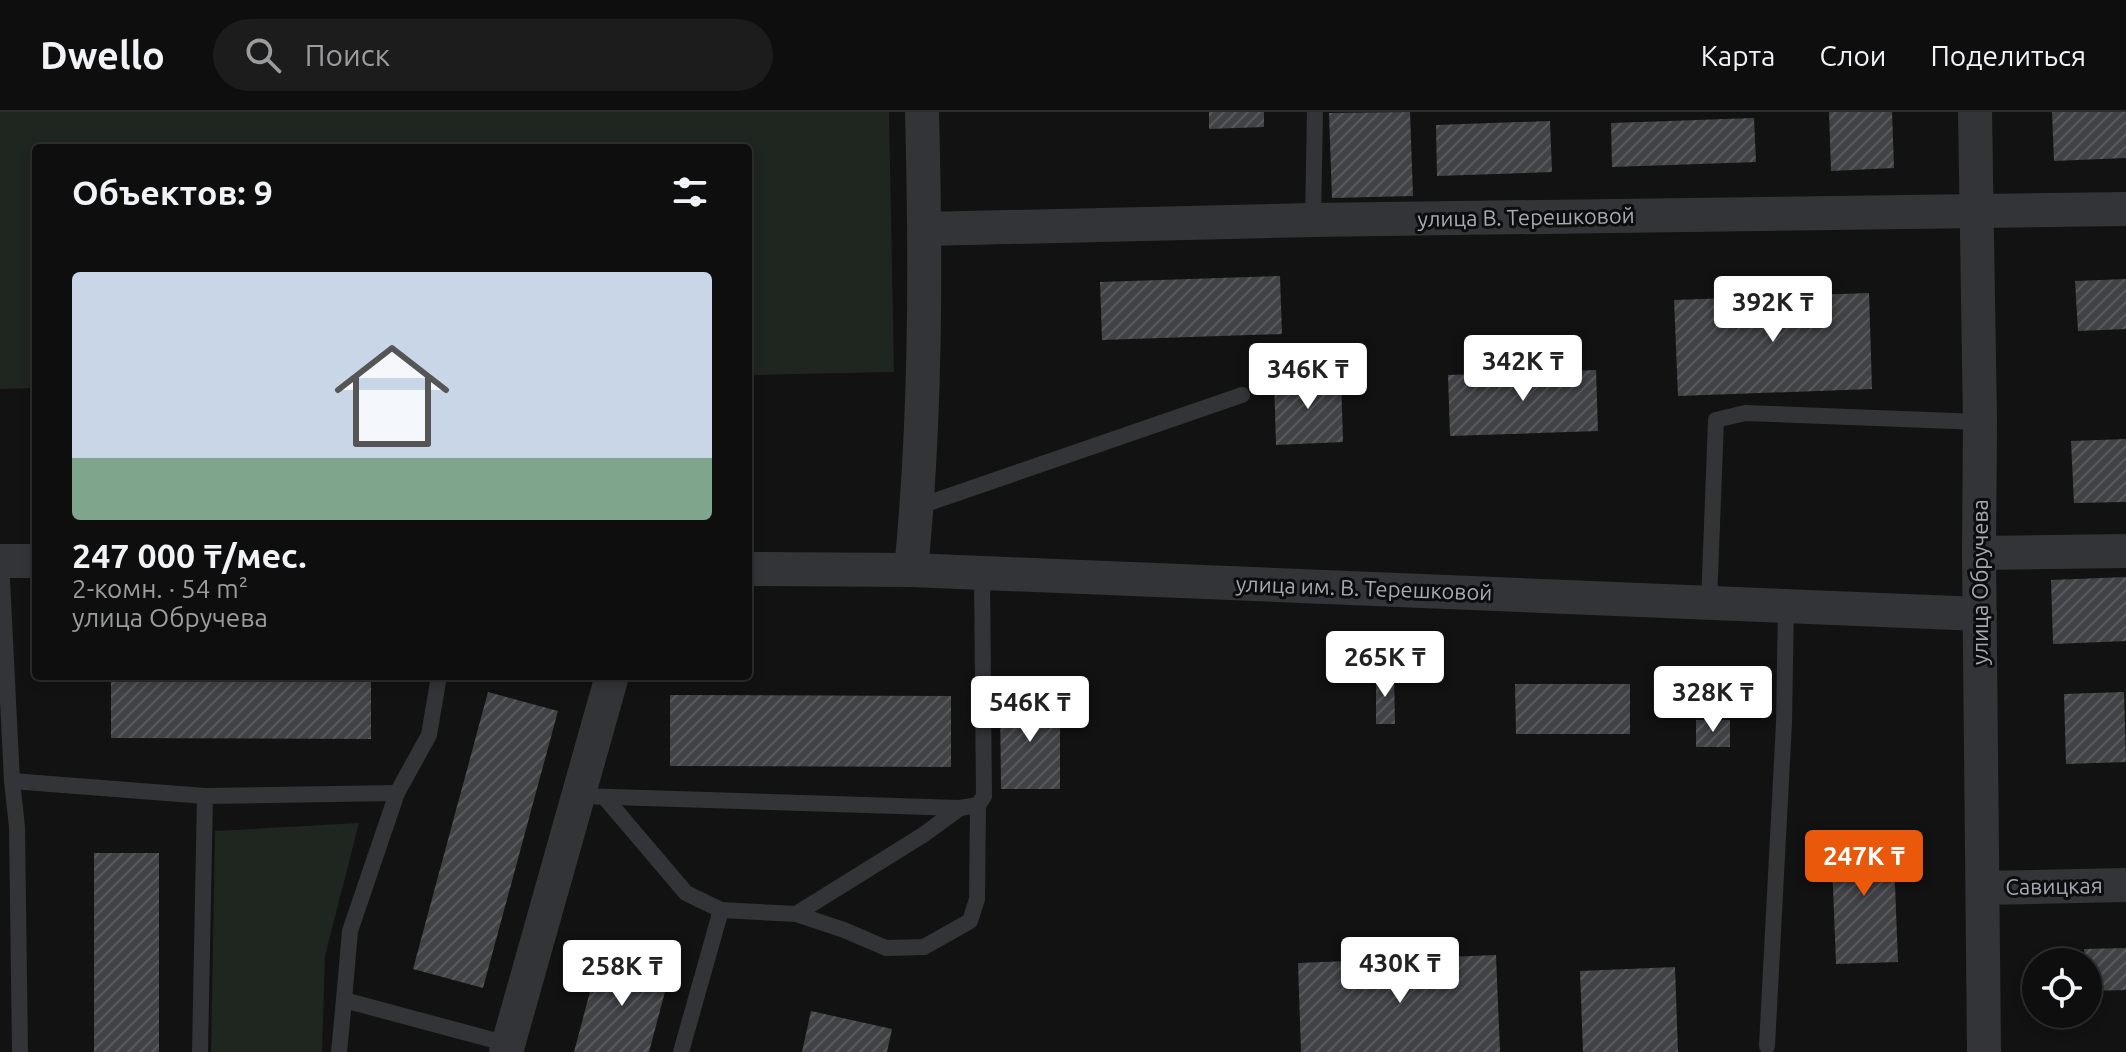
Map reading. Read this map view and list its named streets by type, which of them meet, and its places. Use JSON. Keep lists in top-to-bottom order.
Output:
{
  "streets": {
    "street": [
      "улица В. Терешковой",
      "улица Обручева",
      "улица им. В. Терешковой",
      "Савицкая"
    ]
  },
  "crossings": [
    ["улица В. Терешковой", "улица Обручева"],
    ["улица Обручева", "улица им. В. Терешковой"],
    ["улица Обручева", "Савицкая"]
  ],
  "page": {
    "header": "Dwello",
    "search": "Поиск",
    "nav": ["Карта", "Слои", "Поделиться"],
    "heading": "Объектов: 9",
    "list": [
      {
        "name": "247 000 ₸/мес.",
        "note": "2-комн. · 54 m² · улица Обручева"
      }
    ],
    "price": [
      "392K ₸",
      "342K ₸",
      "346K ₸",
      "265K ₸",
      "328K ₸",
      "546K ₸",
      "247K ₸",
      "430K ₸",
      "258K ₸"
    ]
  }
}
